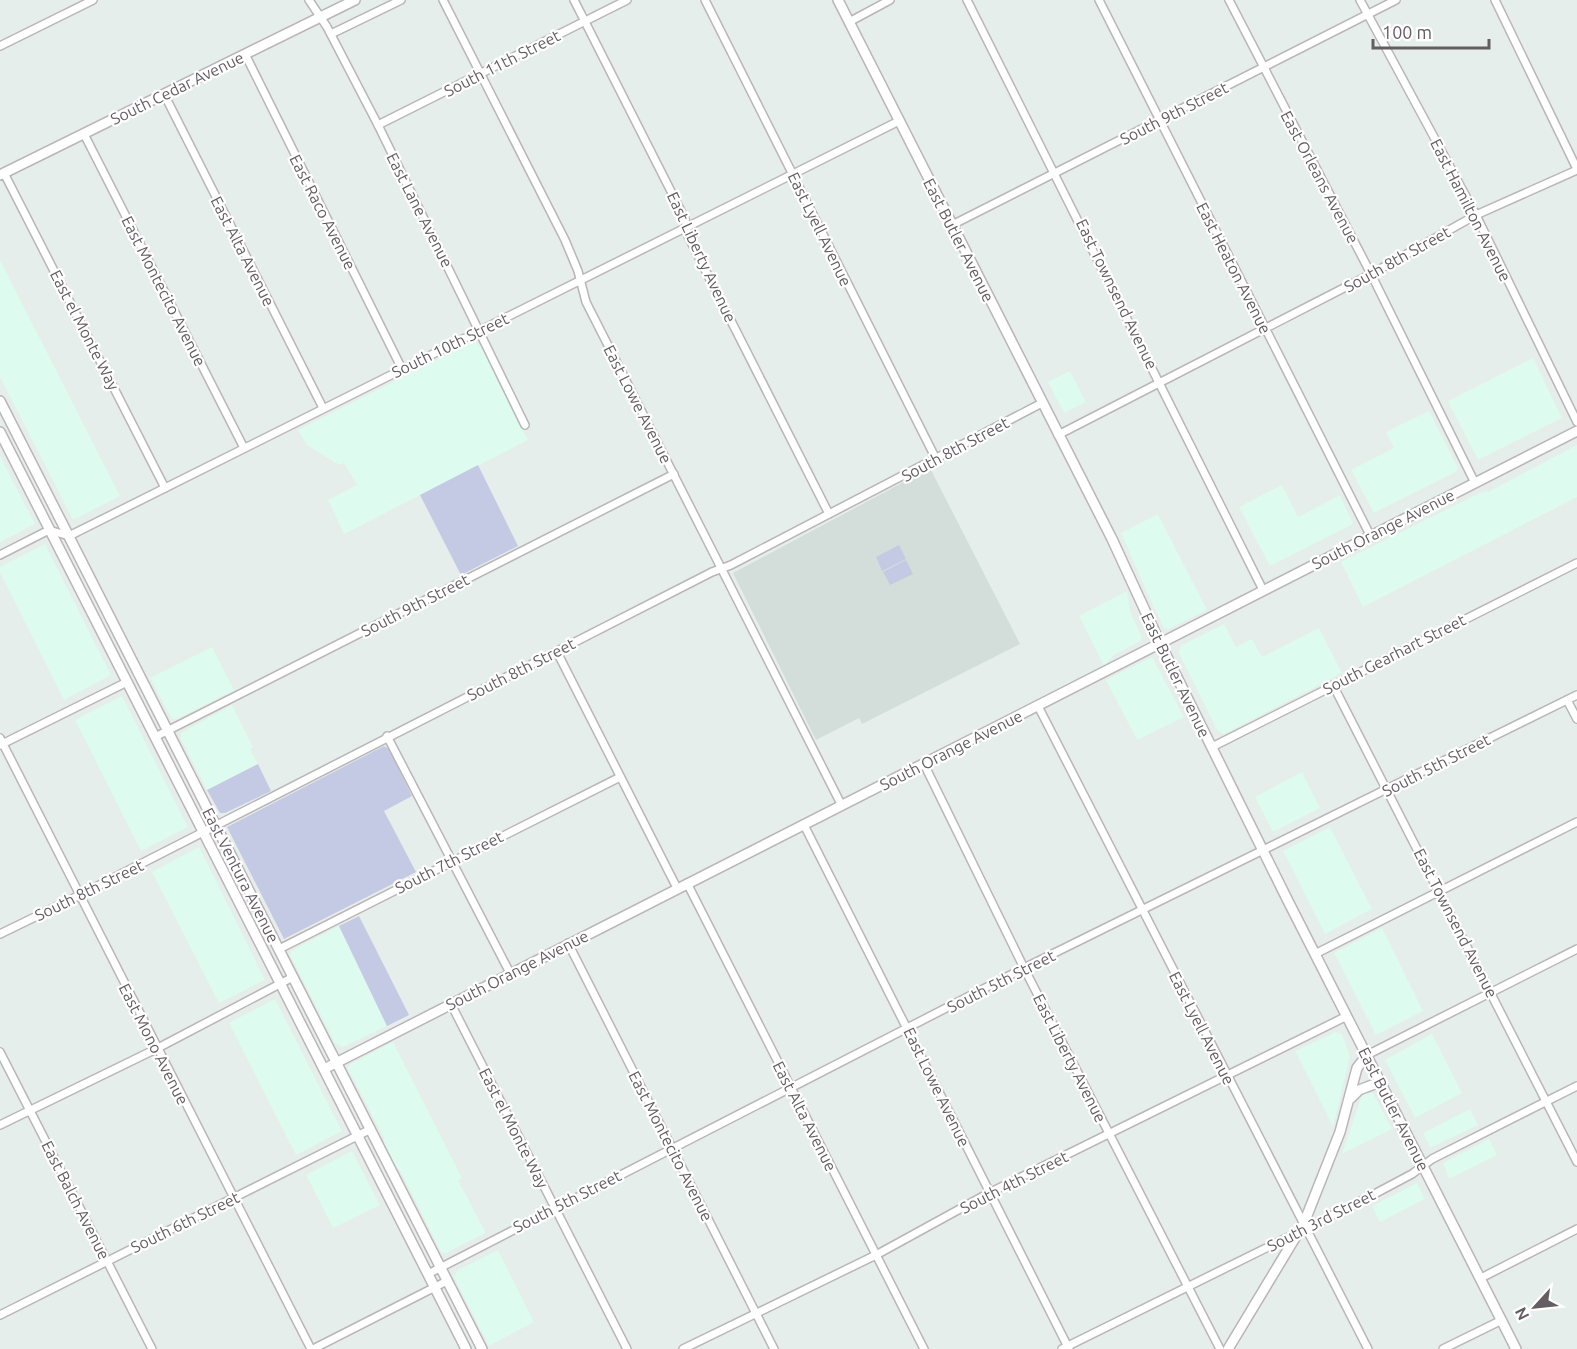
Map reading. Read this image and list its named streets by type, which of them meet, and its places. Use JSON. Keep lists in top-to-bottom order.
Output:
{
  "streets": {
    "street": [
      "South 11th Street",
      "South Cedar Avenue",
      "South 9th Street",
      "East Orleans Avenue",
      "East Lane Avenue",
      "East Hamilton Avenue",
      "East Raco Avenue",
      "East Lyell Avenue",
      "East Butler Avenue",
      "East Alta Avenue",
      "East Liberty Avenue",
      "South 8th Street",
      "East Heaton Avenue",
      "East Montecito Avenue",
      "East Townsend Avenue",
      "East el Monte Way",
      "South 10th Street",
      "East Lowe Avenue",
      "South Orange Avenue",
      "South Gearhart Street",
      "South 5th Street",
      "South 7th Street",
      "East Ventura Avenue",
      "East Mono Avenue",
      "South 4th Street",
      "East Balch Avenue",
      "South 3rd Street",
      "South 6th Street"
    ]
  },
  "crossings": [
    ["South 11th Street", "East Lane Avenue"],
    ["South 11th Street", "East Liberty Avenue"],
    ["South 11th Street", "East Lowe Avenue"],
    ["South Cedar Avenue", "East Lane Avenue"],
    ["South Cedar Avenue", "East Raco Avenue"],
    ["South Cedar Avenue", "East Alta Avenue"],
    ["South Cedar Avenue", "East Montecito Avenue"],
    ["South Cedar Avenue", "East el Monte Way"],
    ["South 9th Street", "East Orleans Avenue"],
    ["South 9th Street", "East Hamilton Avenue"],
    ["South 9th Street", "East Butler Avenue"],
    ["South 9th Street", "East Heaton Avenue"],
    ["South 9th Street", "East Townsend Avenue"],
    ["South 9th Street", "East Lowe Avenue"],
    ["South 9th Street", "East Ventura Avenue"],
    ["East Orleans Avenue", "South 8th Street"],
    ["East Orleans Avenue", "South Orange Avenue"],
    ["East Lane Avenue", "South 10th Street"],
    ["East Hamilton Avenue", "South 8th Street"],
    ["East Raco Avenue", "South 10th Street"],
    ["East Lyell Avenue", "South 8th Street"],
    ["East Lyell Avenue", "South 10th Street"],
    ["East Lyell Avenue", "South Orange Avenue"],
    ["East Lyell Avenue", "South 5th Street"],
    ["East Lyell Avenue", "South 4th Street"],
    ["East Lyell Avenue", "South 3rd Street"],
    ["East Butler Avenue", "South 8th Street"],
    ["East Butler Avenue", "South 10th Street"],
    ["East Butler Avenue", "South Orange Avenue"],
    ["East Butler Avenue", "South Gearhart Street"],
    ["East Butler Avenue", "South 5th Street"],
    ["East Butler Avenue", "South 4th Street"],
    ["East Butler Avenue", "South 3rd Street"],
    ["East Alta Avenue", "South 10th Street"],
    ["East Alta Avenue", "South Orange Avenue"],
    ["East Alta Avenue", "South 5th Street"],
    ["East Alta Avenue", "South 4th Street"],
    ["East Liberty Avenue", "South 8th Street"],
    ["East Liberty Avenue", "South 10th Street"],
    ["East Liberty Avenue", "South Orange Avenue"],
    ["East Liberty Avenue", "South 5th Street"],
    ["East Liberty Avenue", "South 4th Street"],
    ["East Liberty Avenue", "South 3rd Street"],
    ["South 8th Street", "East Heaton Avenue"],
    ["South 8th Street", "East Townsend Avenue"],
    ["South 8th Street", "East Lowe Avenue"],
    ["South 8th Street", "East Ventura Avenue"],
    ["South 8th Street", "East Mono Avenue"],
    ["East Heaton Avenue", "South Orange Avenue"],
    ["East Montecito Avenue", "South 10th Street"],
    ["East Montecito Avenue", "South Orange Avenue"],
    ["East Montecito Avenue", "South 5th Street"],
    ["East Montecito Avenue", "South 4th Street"],
    ["East Townsend Avenue", "South Orange Avenue"],
    ["East Townsend Avenue", "South Gearhart Street"],
    ["East Townsend Avenue", "South 5th Street"],
    ["East Townsend Avenue", "South 3rd Street"],
    ["East el Monte Way", "South 10th Street"],
    ["East el Monte Way", "South Orange Avenue"],
    ["East el Monte Way", "South 5th Street"],
    ["South 10th Street", "East Lowe Avenue"],
    ["South 10th Street", "East Ventura Avenue"],
    ["East Lowe Avenue", "South Orange Avenue"],
    ["East Lowe Avenue", "South 5th Street"],
    ["East Lowe Avenue", "South 4th Street"],
    ["East Lowe Avenue", "South 3rd Street"],
    ["South Orange Avenue", "East Ventura Avenue"],
    ["South 5th Street", "East Ventura Avenue"],
    ["South 7th Street", "East Ventura Avenue"],
    ["East Ventura Avenue", "South 6th Street"],
    ["East Mono Avenue", "South 6th Street"],
    ["East Balch Avenue", "South 6th Street"]
  ],
  "scale_bar": "100 m",
  "north": "bottom left"
}
